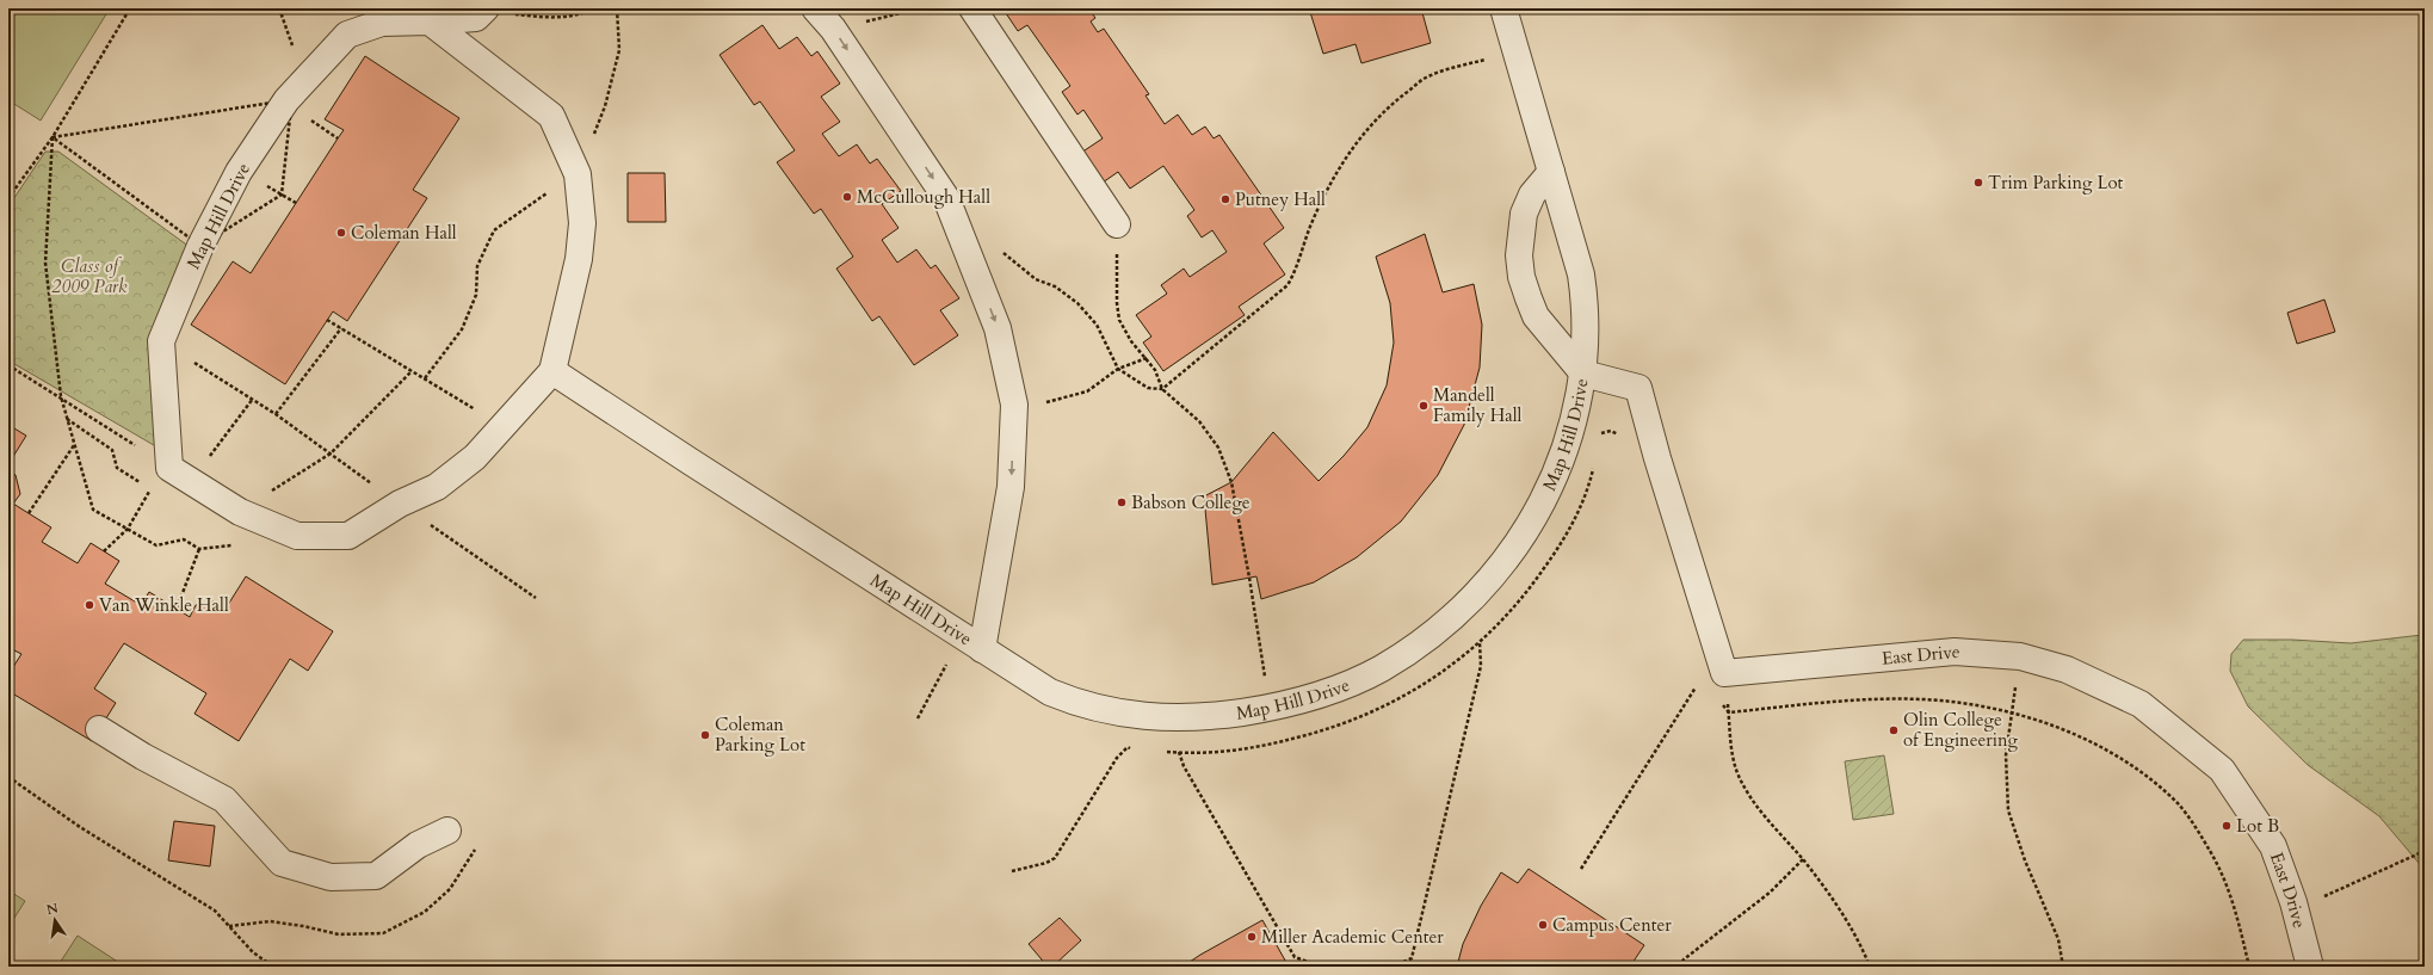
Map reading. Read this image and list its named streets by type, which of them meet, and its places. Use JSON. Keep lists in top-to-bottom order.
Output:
{
  "streets": {
    "street": ["Map Hill Drive", "East Drive"]
  },
  "parks": ["Class of 2009 Park"],
  "places": [
    "Trim Parking Lot",
    "McCullough Hall",
    "Putney Hall",
    "Coleman Hall",
    "Mandell Family Hall",
    "Babson College",
    "Van Winkle Hall",
    "Olin College of Engineering",
    "Coleman Parking Lot",
    "Lot B",
    "Campus Center",
    "Miller Academic Center"
  ],
  "north": "top"
}
